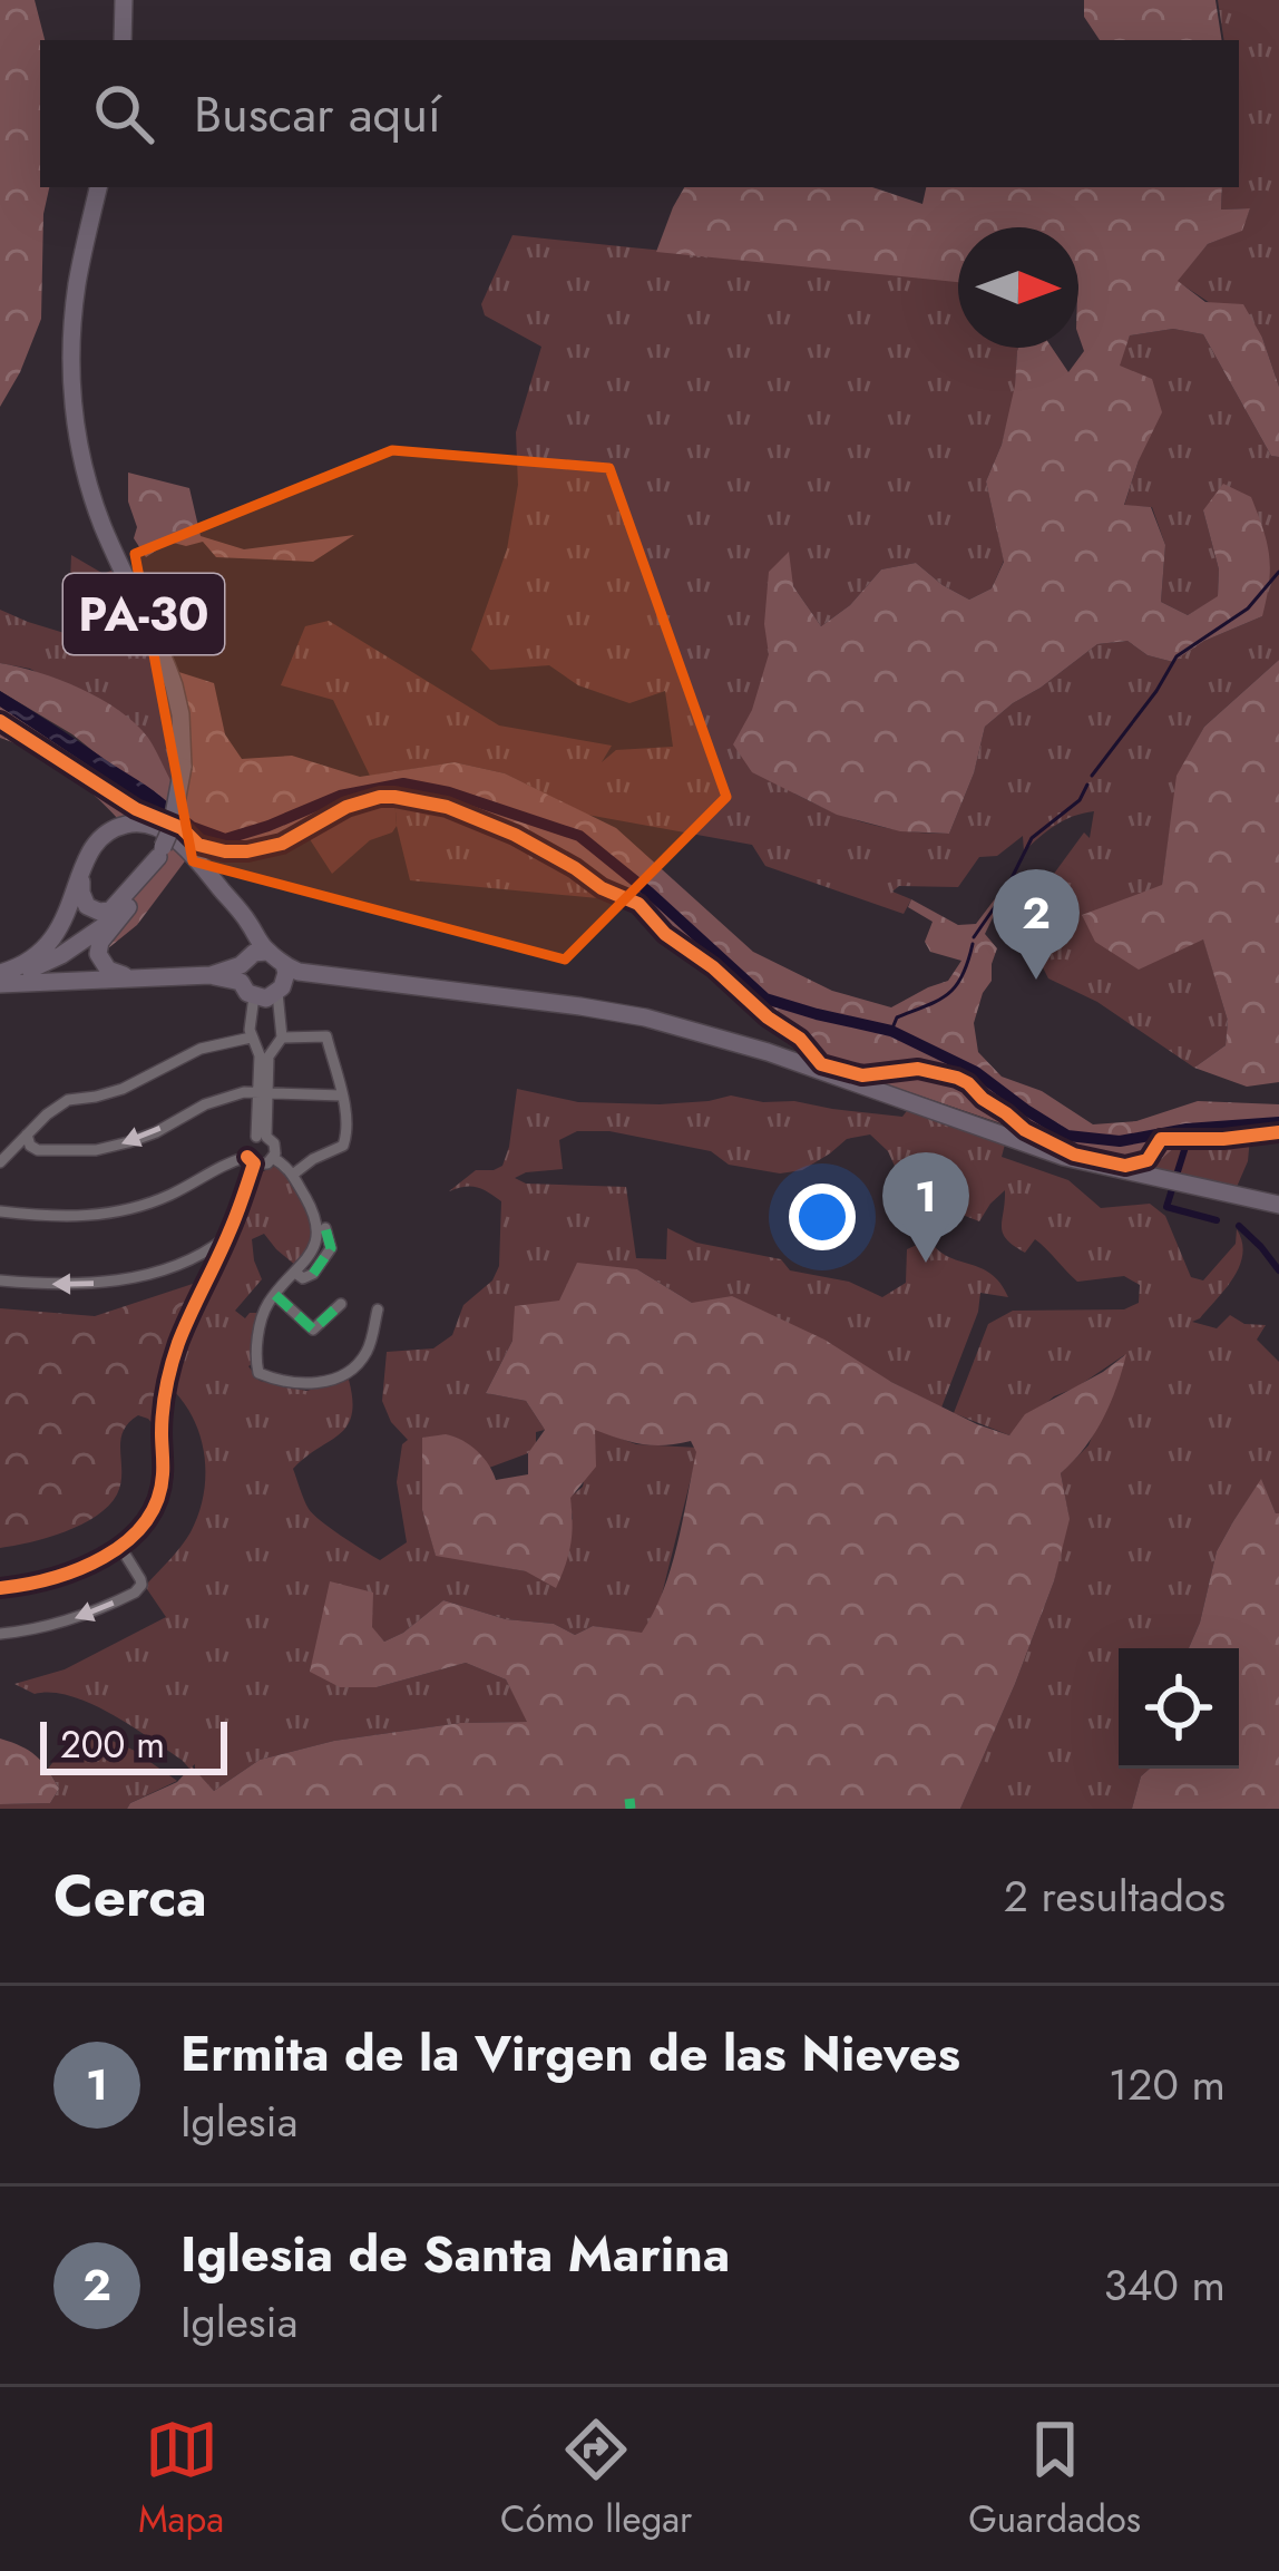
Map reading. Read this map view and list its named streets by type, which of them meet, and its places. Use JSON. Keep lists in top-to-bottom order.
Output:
{
  "streets": {
    "highway": ["PA-30"]
  },
  "scale_bar": "200 m",
  "north": "right",
  "page": {
    "search": "Buscar aquí",
    "pins": ["2", "1"],
    "scale": "200 m",
    "heading": ["Cerca", "2 resultados"],
    "list": [
      {
        "mark": "1",
        "name": "Ermita de la Virgen de las Nieves",
        "note": "Iglesia",
        "value": "120 m"
      },
      {
        "mark": "2",
        "name": "Iglesia de Santa Marina",
        "note": "Iglesia",
        "value": "340 m"
      }
    ],
    "nav": ["Mapa", "Cómo llegar", "Guardados"]
  }
}
